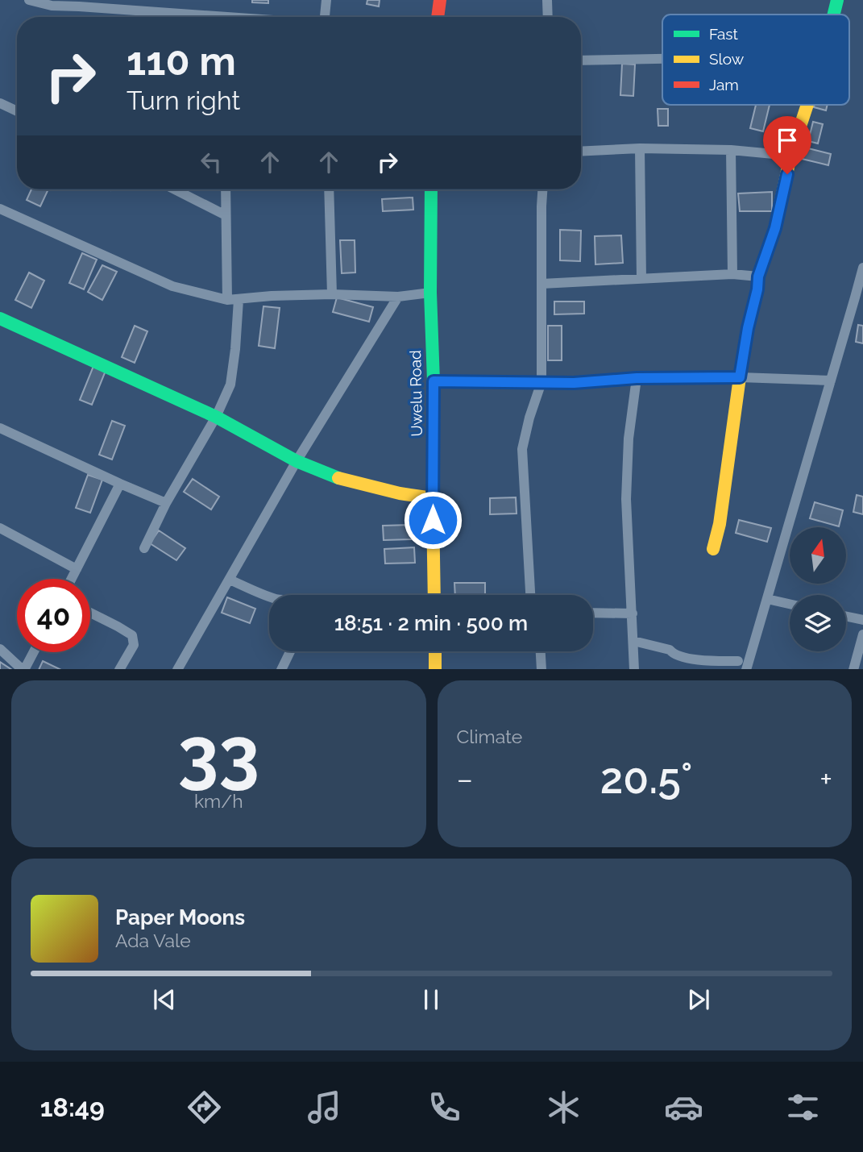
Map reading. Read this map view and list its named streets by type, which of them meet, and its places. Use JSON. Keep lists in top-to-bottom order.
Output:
{
  "streets": {
    "street": ["Uwelu Road"]
  },
  "legend": ["Fast", "Slow", "Jam"],
  "north": "top",
  "page": {
    "turn": ["110 m", "Turn right"],
    "limit": "40",
    "trip": "18:51 · 2 min · 500 m",
    "tile": [
      ["33", "km/h"],
      "Climate"
    ],
    "heat": ["−", "20.5°", "+"],
    "song": ["Paper Moons", "Ada Vale"],
    "tabs": "18:49"
  }
}
